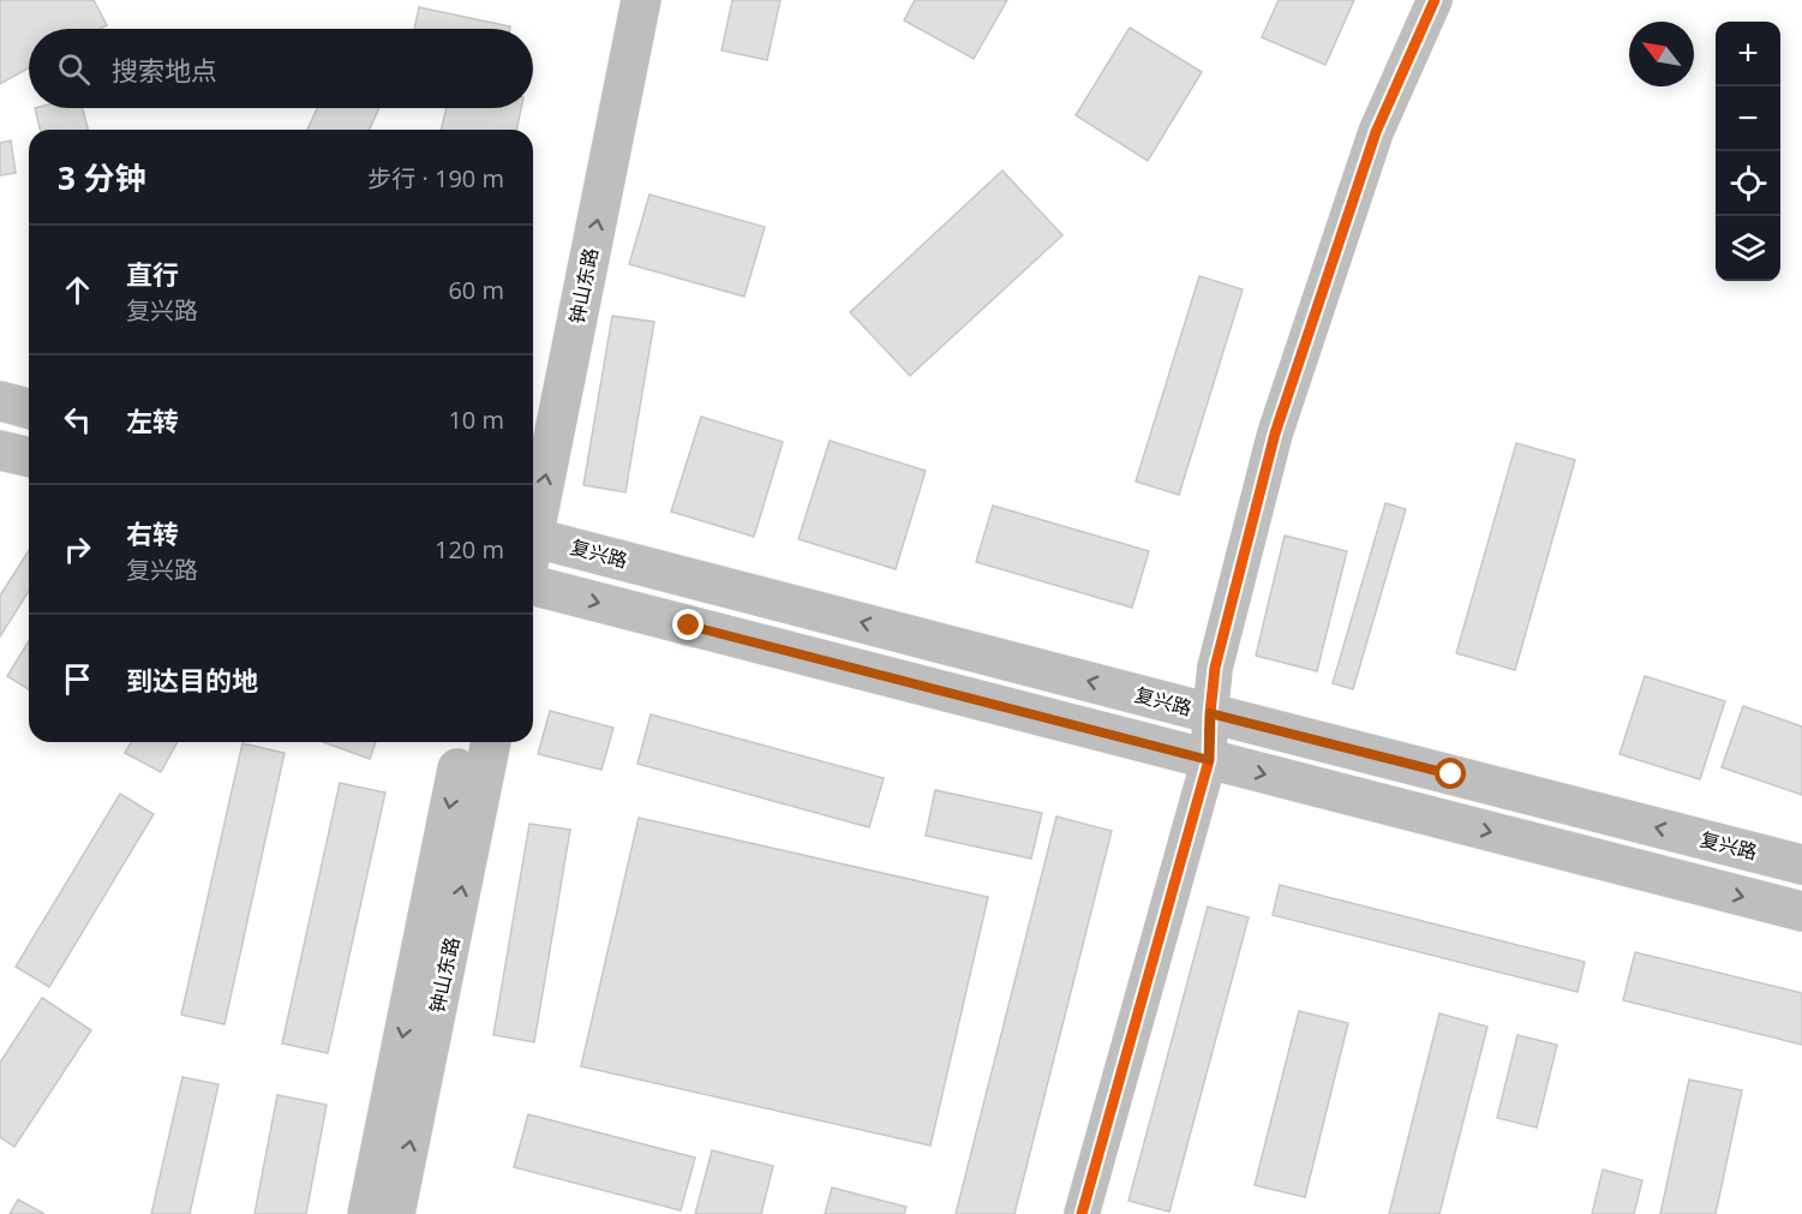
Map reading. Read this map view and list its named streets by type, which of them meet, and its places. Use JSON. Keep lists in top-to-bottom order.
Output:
{
  "streets": {
    "main road": ["钟山东路", "复兴路"]
  },
  "north": "top left",
  "page": {
    "map_buttons": ["+", "−"],
    "search": "搜索地点",
    "heading": ["3 分钟", "步行 · 190 m"],
    "list": [
      ["直行", "复兴路", "60 m"],
      ["左转", "10 m"],
      ["右转", "复兴路", "120 m"],
      "到达目的地"
    ]
  }
}
